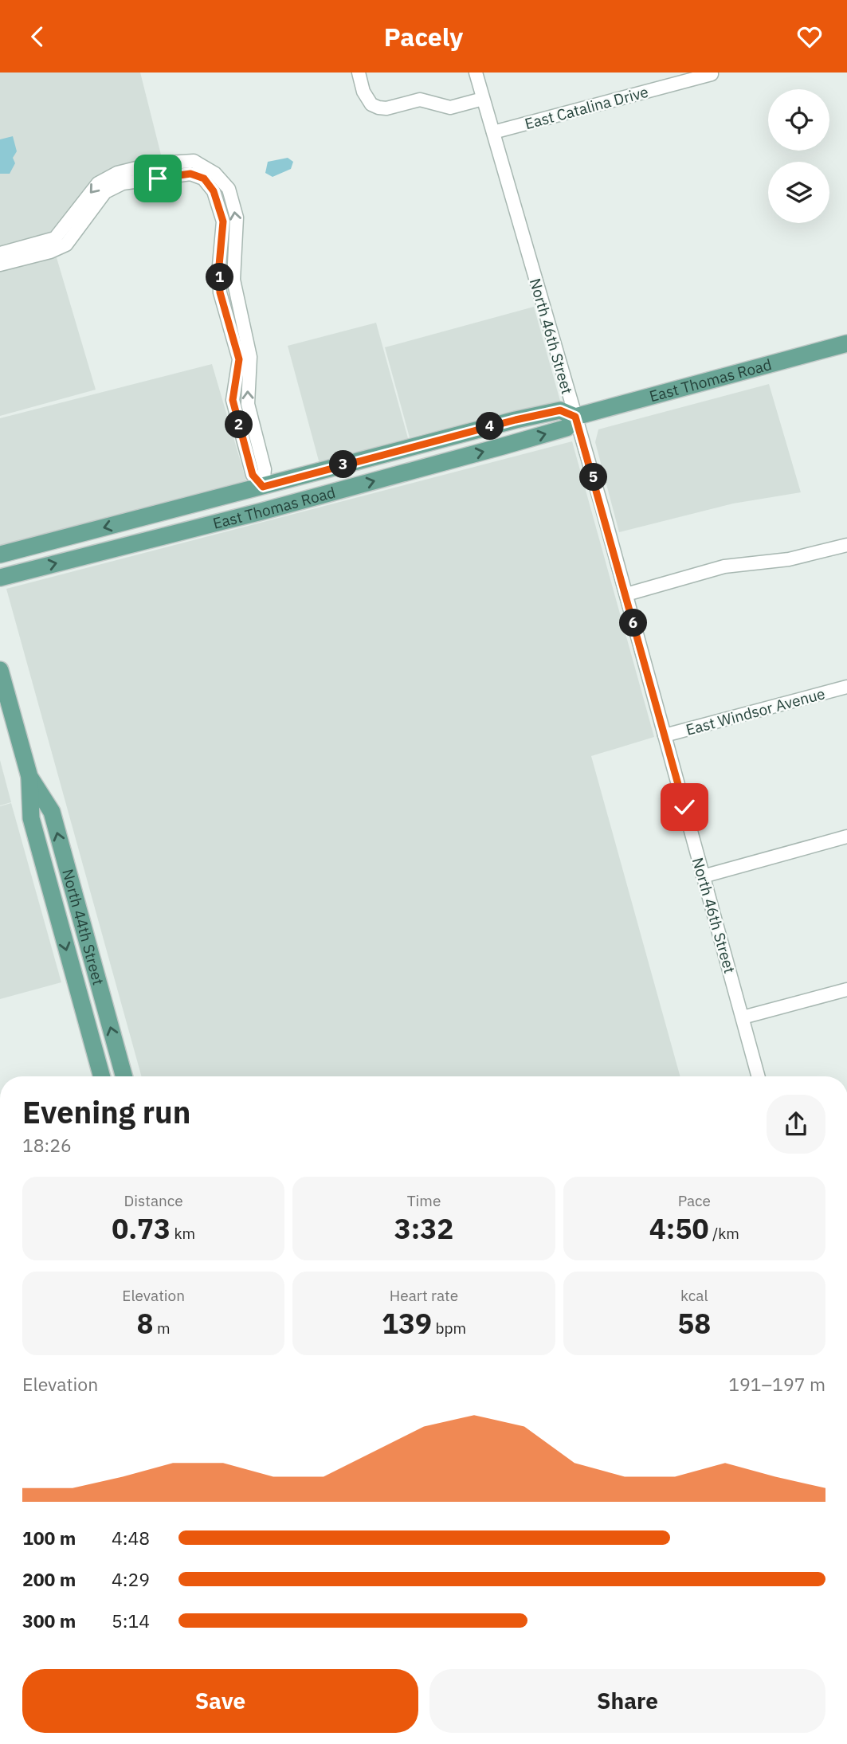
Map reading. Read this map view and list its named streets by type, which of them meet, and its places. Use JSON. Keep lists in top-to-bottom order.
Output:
{
  "streets": {
    "main road": ["East Thomas Road", "North 44th Street"],
    "street": ["East Catalina Drive", "North 46th Street", "East Windsor Avenue"]
  },
  "crossings": [
    ["East Catalina Drive", "North 46th Street"],
    ["North 46th Street", "East Thomas Road"],
    ["North 46th Street", "East Windsor Avenue"]
  ],
  "page": {
    "header": "Pacely",
    "pins": [
      "1",
      "2",
      "4",
      "3",
      "5",
      "6"
    ],
    "heading": ["Evening run", "18:26"],
    "stats": [
      ["Distance", "0.73 km"],
      ["Time", "3:32"],
      ["Pace", "4:50 /km"],
      ["Elevation", "8 m"],
      ["Heart rate", "139 bpm"],
      ["kcal", "58"]
    ],
    "chart": ["Elevation", "191–197 m"],
    "list": [
      {
        "name": "100 m",
        "note": "4:48"
      },
      {
        "name": "200 m",
        "note": "4:29"
      },
      {
        "name": "300 m",
        "note": "5:14"
      }
    ],
    "buttons": ["Save", "Share"]
  }
}
